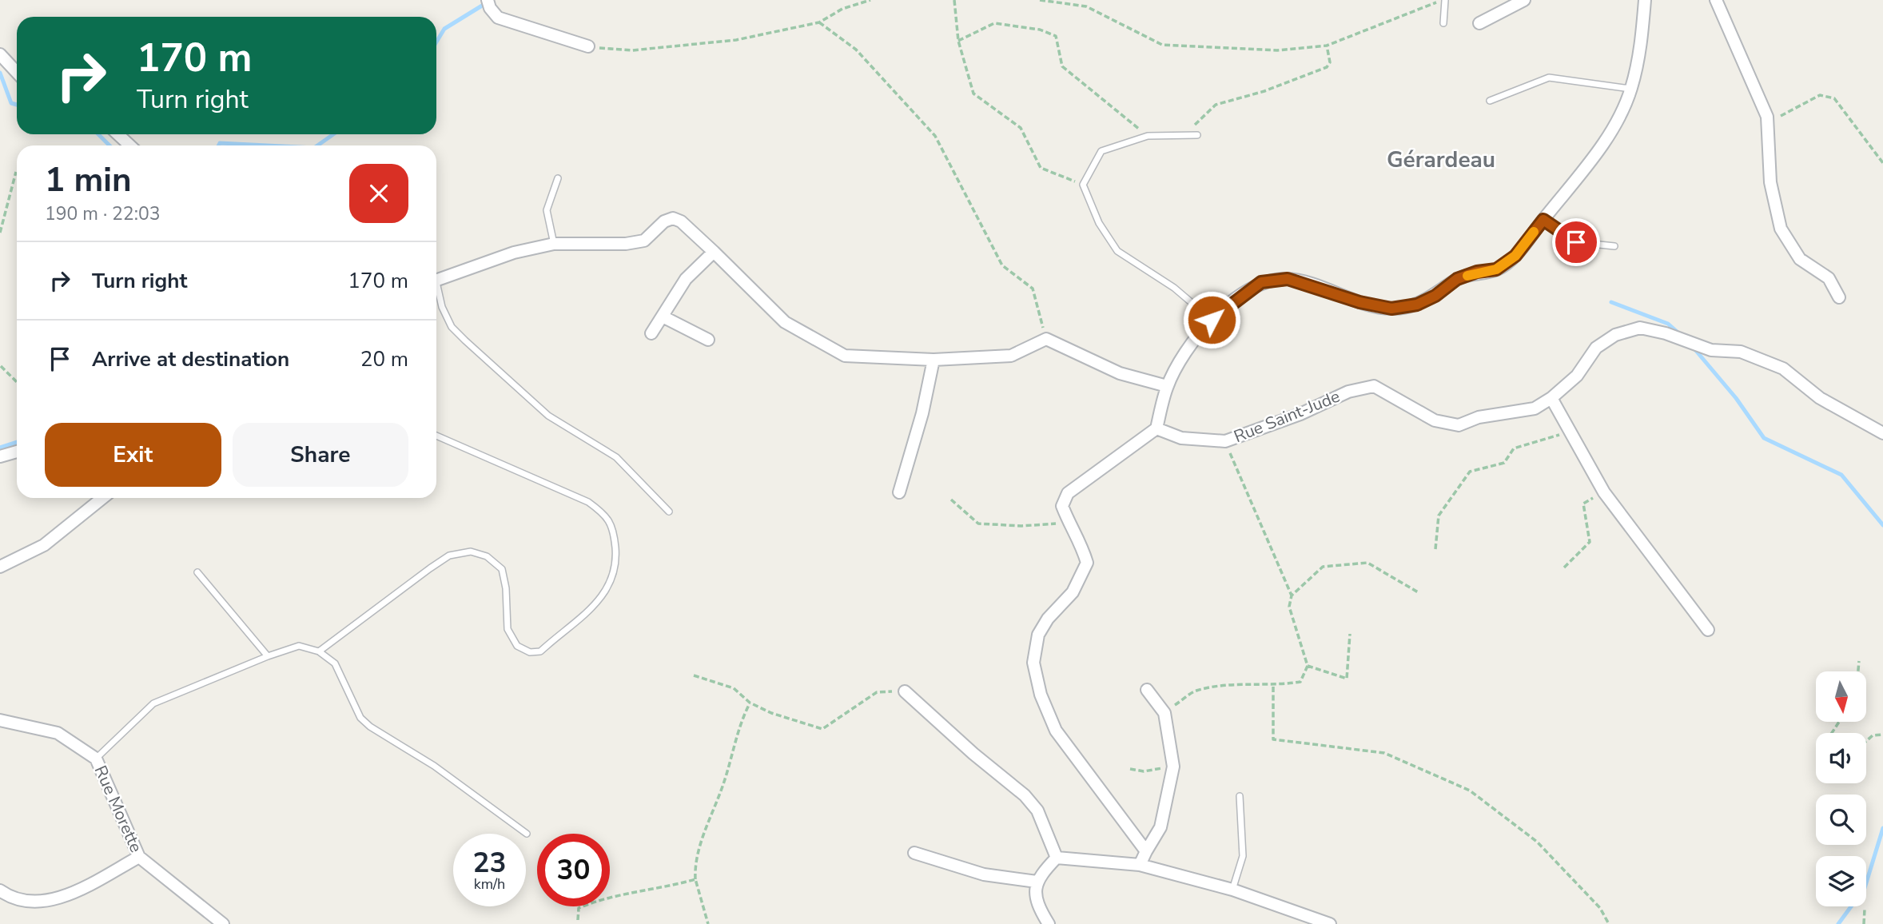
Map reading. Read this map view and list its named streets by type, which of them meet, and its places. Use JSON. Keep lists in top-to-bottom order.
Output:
{
  "streets": {
    "street": ["Rue Saint-Jude", "Rue Morette"]
  },
  "districts": ["Gérardeau"],
  "north": "bottom",
  "page": {
    "turn": ["170 m", "Turn right"],
    "heading": ["1 min", "190 m · 22:03"],
    "list": [
      {
        "name": "Turn right",
        "value": "170 m"
      },
      {
        "name": "Arrive at destination",
        "value": "20 m"
      }
    ],
    "buttons": ["Exit", "Share"],
    "speed": "23 km/h",
    "limit": "30"
  }
}
